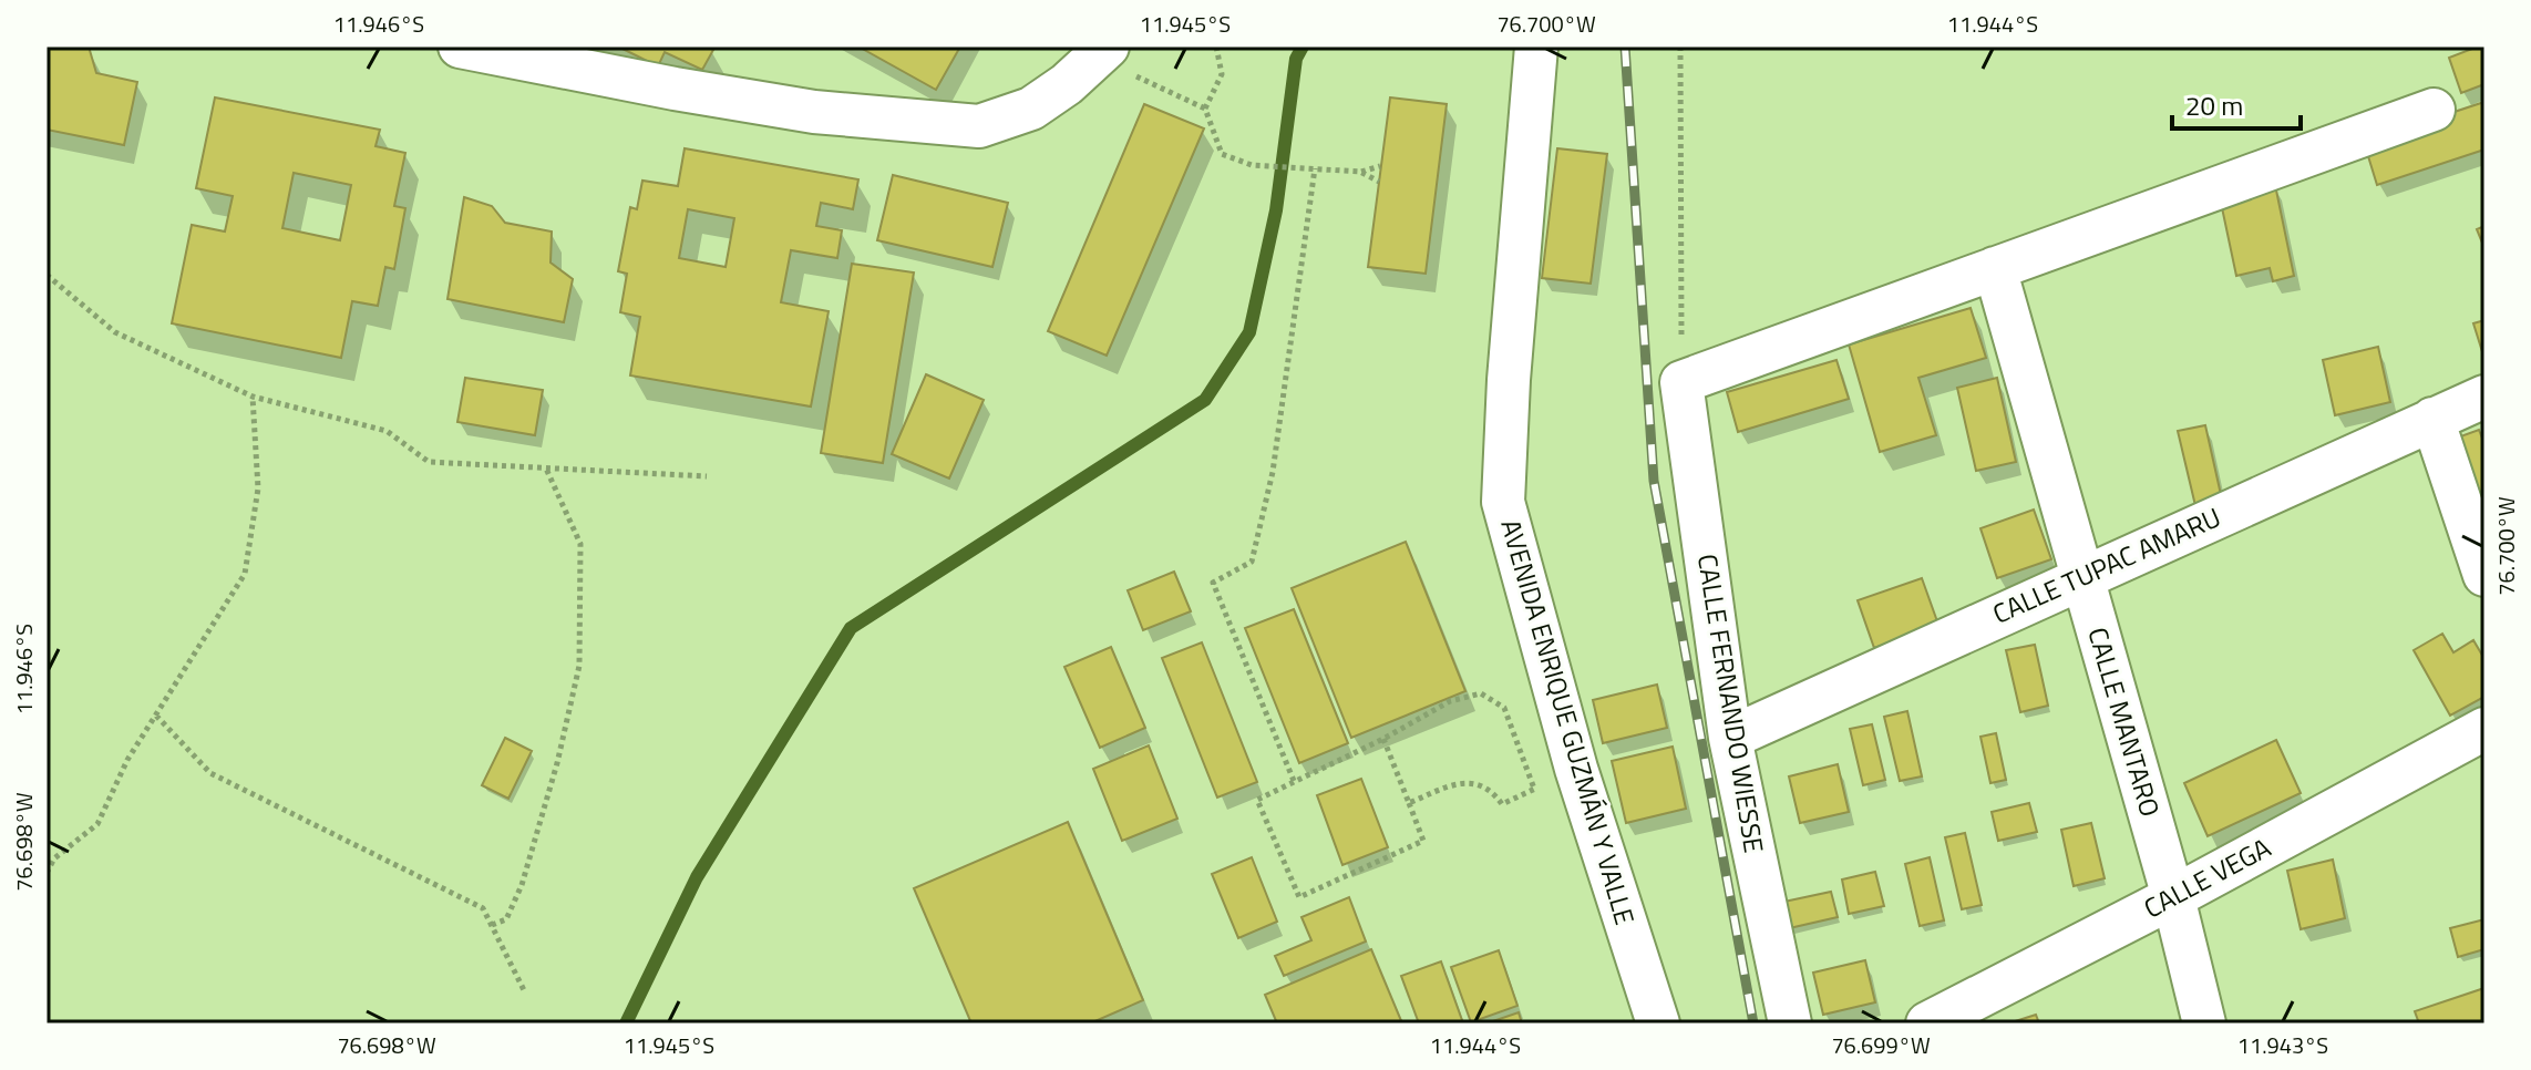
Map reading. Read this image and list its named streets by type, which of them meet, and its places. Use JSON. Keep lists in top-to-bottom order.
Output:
{
  "streets": {
    "street": [
      "CALLE TUPAC AMARU",
      "CALLE FERNANDO WIESSE",
      "AVENIDA ENRIQUE GUZMÁN Y VALLE",
      "CALLE MANTARO",
      "CALLE VEGA"
    ]
  },
  "crossings": [
    ["CALLE TUPAC AMARU", "CALLE FERNANDO WIESSE"],
    ["CALLE TUPAC AMARU", "CALLE MANTARO"],
    ["CALLE MANTARO", "CALLE VEGA"]
  ],
  "scale_bar": "20 m",
  "coordinates": [
    "11.946°S",
    "11.945°S",
    "76.700°W",
    "11.944°S",
    "76.698°W",
    "76.699°W",
    "11.943°S"
  ]
}
